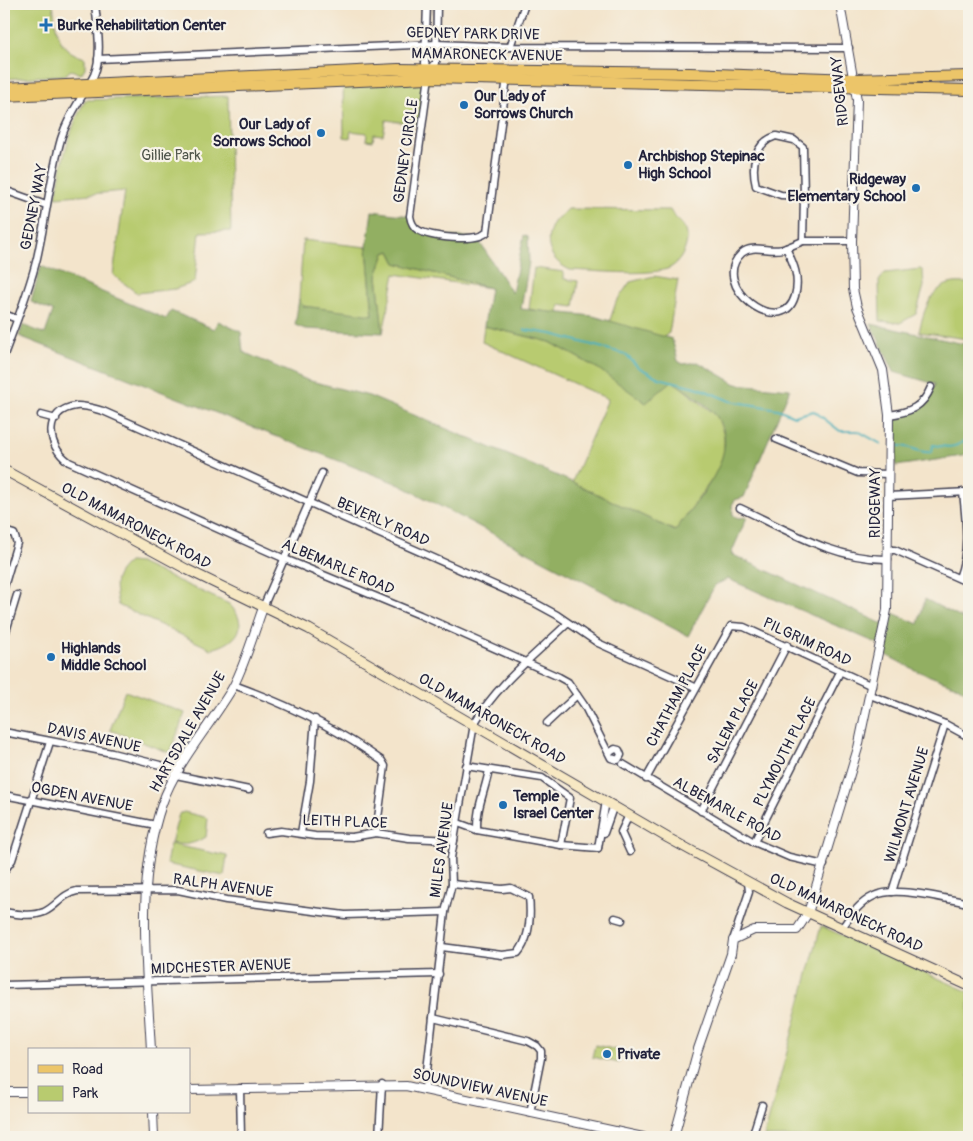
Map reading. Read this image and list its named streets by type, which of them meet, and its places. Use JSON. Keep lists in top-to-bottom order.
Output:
{
  "streets": {
    "main road": ["MAMARONECK AVENUE", "OLD MAMARONECK ROAD"],
    "street": [
      "GEDNEY PARK DRIVE",
      "RIDGEWAY",
      "GEDNEY CIRCLE",
      "GEDNEY WAY",
      "BEVERLY ROAD",
      "ALBEMARLE ROAD",
      "PILGRIM ROAD",
      "CHATHAM PLACE",
      "SALEM PLACE",
      "HARTSDALE AVENUE",
      "DAVIS AVENUE",
      "PLYMOUTH PLACE",
      "OGDEN AVENUE",
      "WILMONT AVENUE",
      "LEITH PLACE",
      "MILES AVENUE",
      "RALPH AVENUE",
      "MIDCHESTER AVENUE",
      "SOUNDVIEW AVENUE"
    ]
  },
  "crossings": [
    ["GEDNEY PARK DRIVE", "RIDGEWAY"],
    ["GEDNEY PARK DRIVE", "GEDNEY WAY"],
    ["MAMARONECK AVENUE", "RIDGEWAY"],
    ["MAMARONECK AVENUE", "GEDNEY CIRCLE"],
    ["MAMARONECK AVENUE", "GEDNEY WAY"],
    ["RIDGEWAY", "OLD MAMARONECK ROAD"],
    ["RIDGEWAY", "ALBEMARLE ROAD"],
    ["RIDGEWAY", "PILGRIM ROAD"],
    ["BEVERLY ROAD", "ALBEMARLE ROAD"],
    ["BEVERLY ROAD", "CHATHAM PLACE"],
    ["BEVERLY ROAD", "HARTSDALE AVENUE"],
    ["BEVERLY ROAD", "MILES AVENUE"],
    ["OLD MAMARONECK ROAD", "HARTSDALE AVENUE"],
    ["OLD MAMARONECK ROAD", "MILES AVENUE"],
    ["ALBEMARLE ROAD", "CHATHAM PLACE"],
    ["ALBEMARLE ROAD", "SALEM PLACE"],
    ["ALBEMARLE ROAD", "HARTSDALE AVENUE"],
    ["ALBEMARLE ROAD", "PLYMOUTH PLACE"],
    ["ALBEMARLE ROAD", "MILES AVENUE"],
    ["PILGRIM ROAD", "CHATHAM PLACE"],
    ["PILGRIM ROAD", "SALEM PLACE"],
    ["PILGRIM ROAD", "PLYMOUTH PLACE"],
    ["HARTSDALE AVENUE", "DAVIS AVENUE"],
    ["HARTSDALE AVENUE", "OGDEN AVENUE"],
    ["HARTSDALE AVENUE", "RALPH AVENUE"],
    ["HARTSDALE AVENUE", "MIDCHESTER AVENUE"],
    ["LEITH PLACE", "MILES AVENUE"],
    ["MILES AVENUE", "RALPH AVENUE"],
    ["MILES AVENUE", "MIDCHESTER AVENUE"],
    ["MILES AVENUE", "SOUNDVIEW AVENUE"]
  ],
  "parks": ["Gillie Park"],
  "places": {
    "health": ["Burke Rehabilitation Center"],
    "other": [
      "Our Lady of Sorrows Church",
      "Our Lady of Sorrows School",
      "Archbishop Stepinac High School",
      "Ridgeway Elementary School",
      "Highlands Middle School",
      "Temple Israel Center",
      "Private"
    ]
  },
  "legend": ["Road", "Park"]
}
